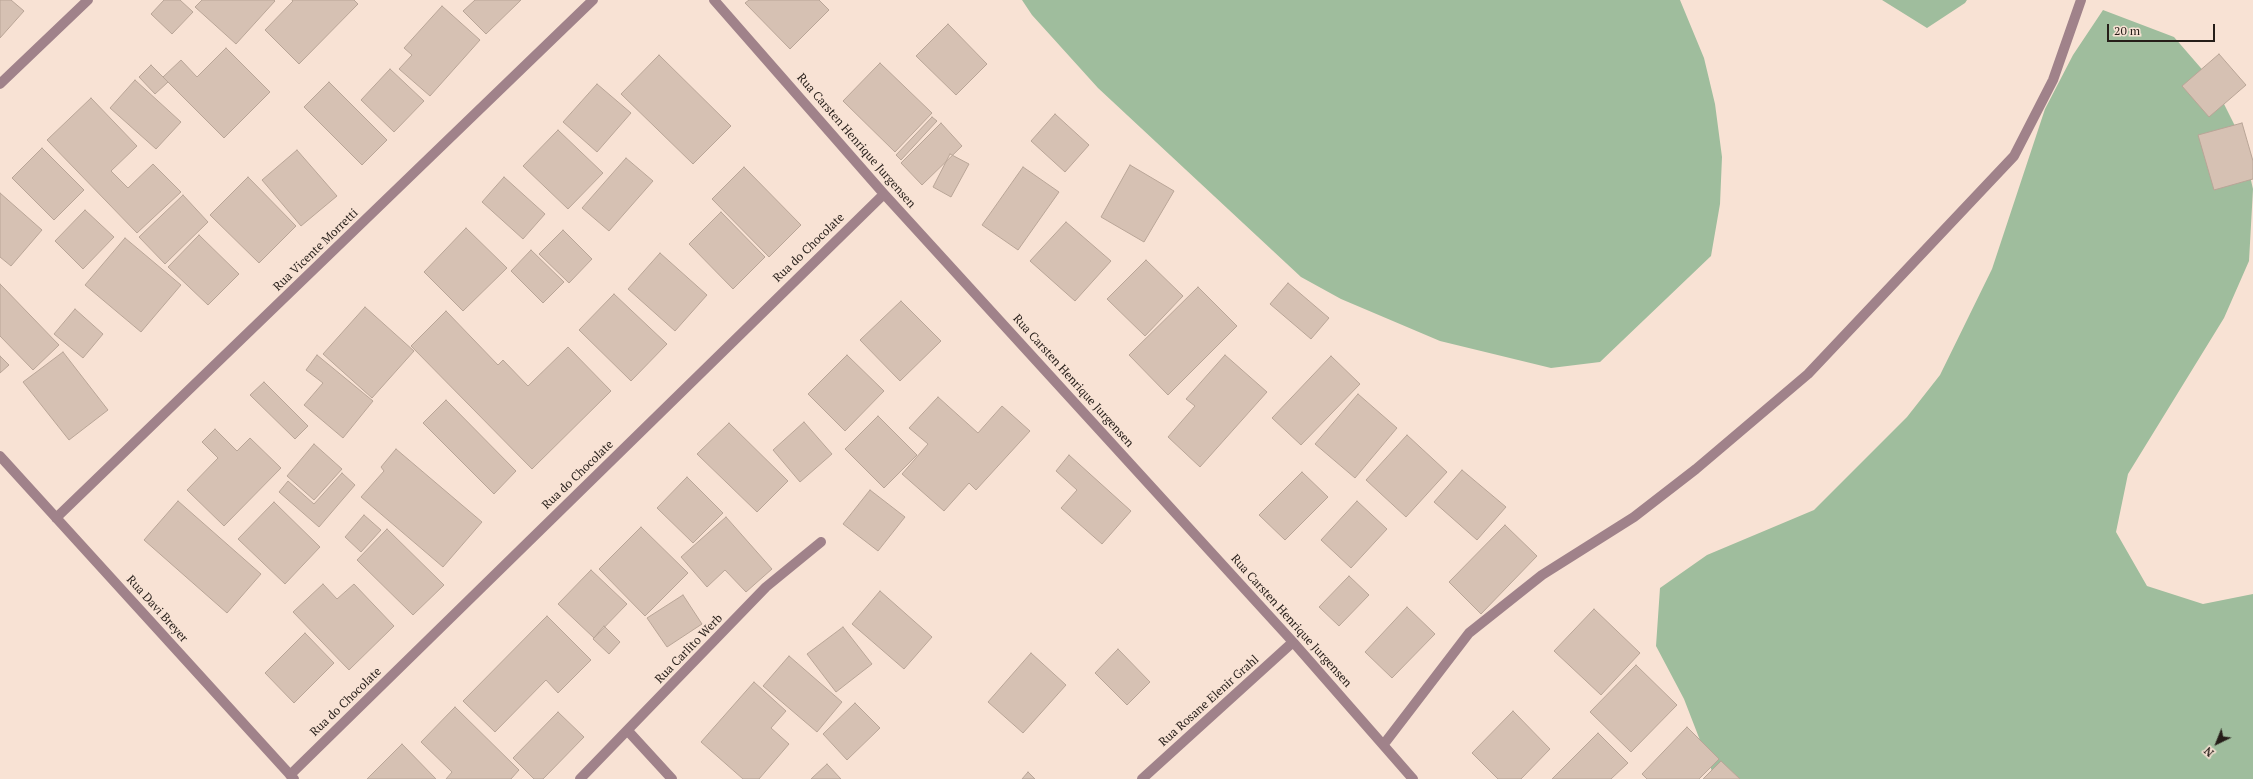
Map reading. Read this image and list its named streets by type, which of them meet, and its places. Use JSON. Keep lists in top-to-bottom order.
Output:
{
  "streets": {
    "street": [
      "Rua Carsten Henrique Jurgensen",
      "Rua do Chocolate",
      "Rua Vicente Morretti",
      "Rua Davi Breyer",
      "Rua Carlito Werb",
      "Rua Rosane Elenir Grahl"
    ]
  },
  "crossings": [
    ["Rua Carsten Henrique Jurgensen", "Rua do Chocolate"],
    ["Rua Carsten Henrique Jurgensen", "Rua Rosane Elenir Grahl"],
    ["Rua do Chocolate", "Rua Davi Breyer"],
    ["Rua Vicente Morretti", "Rua Davi Breyer"]
  ],
  "scale_bar": "20 m",
  "north": "bottom left"
}
